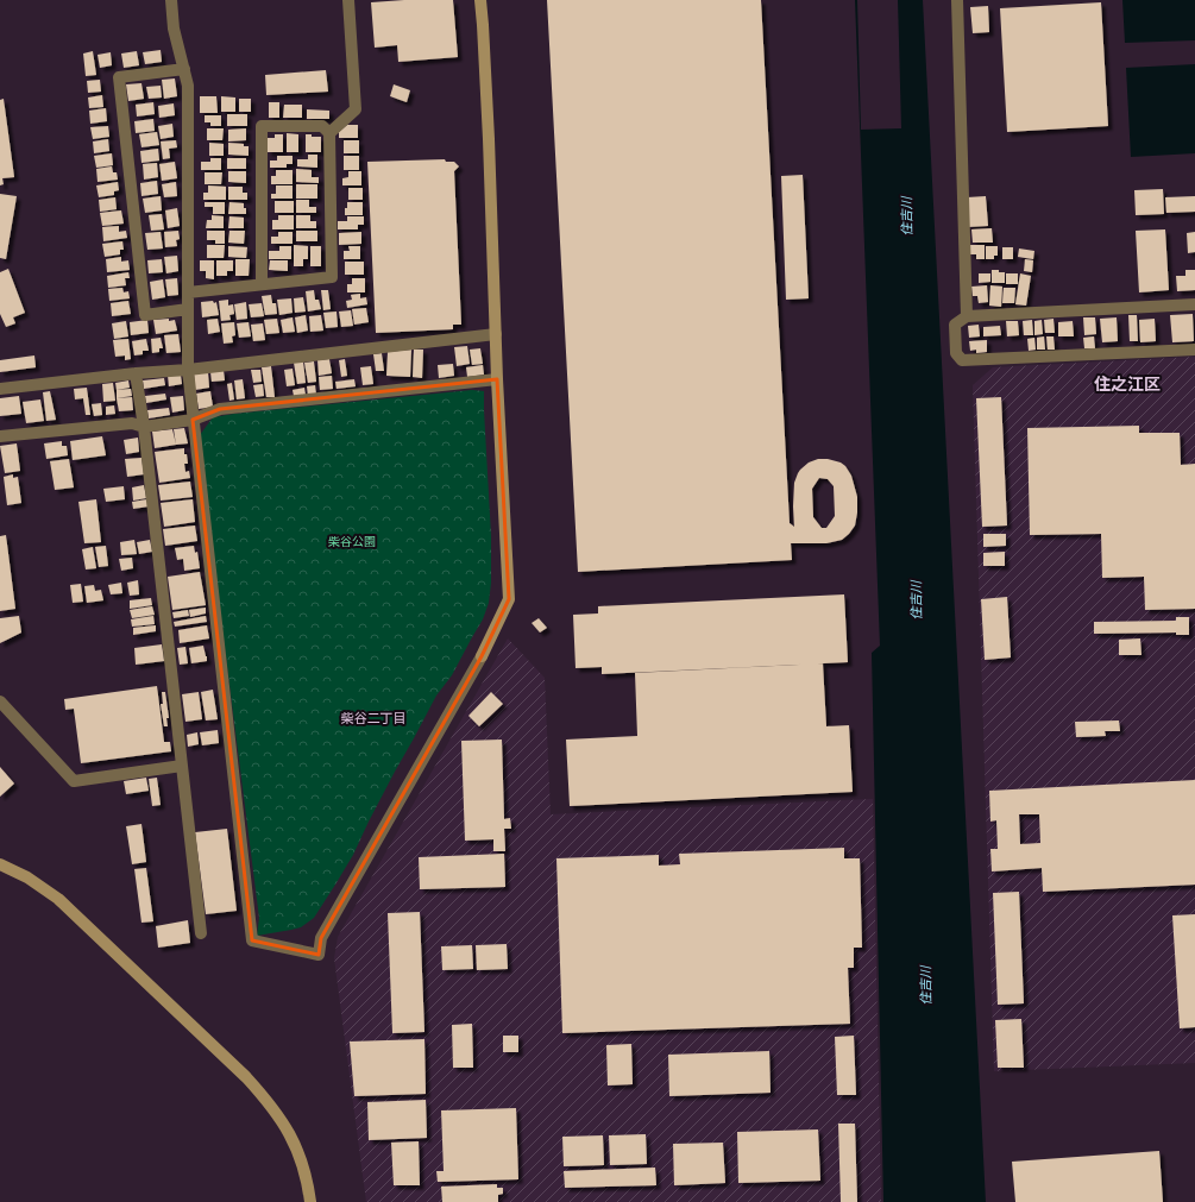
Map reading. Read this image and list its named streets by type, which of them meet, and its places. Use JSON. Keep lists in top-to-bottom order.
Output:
{
  "districts": ["住之江区", "柴谷二丁目"],
  "water": ["住吉川"],
  "parks": ["柴谷公園"]
}
